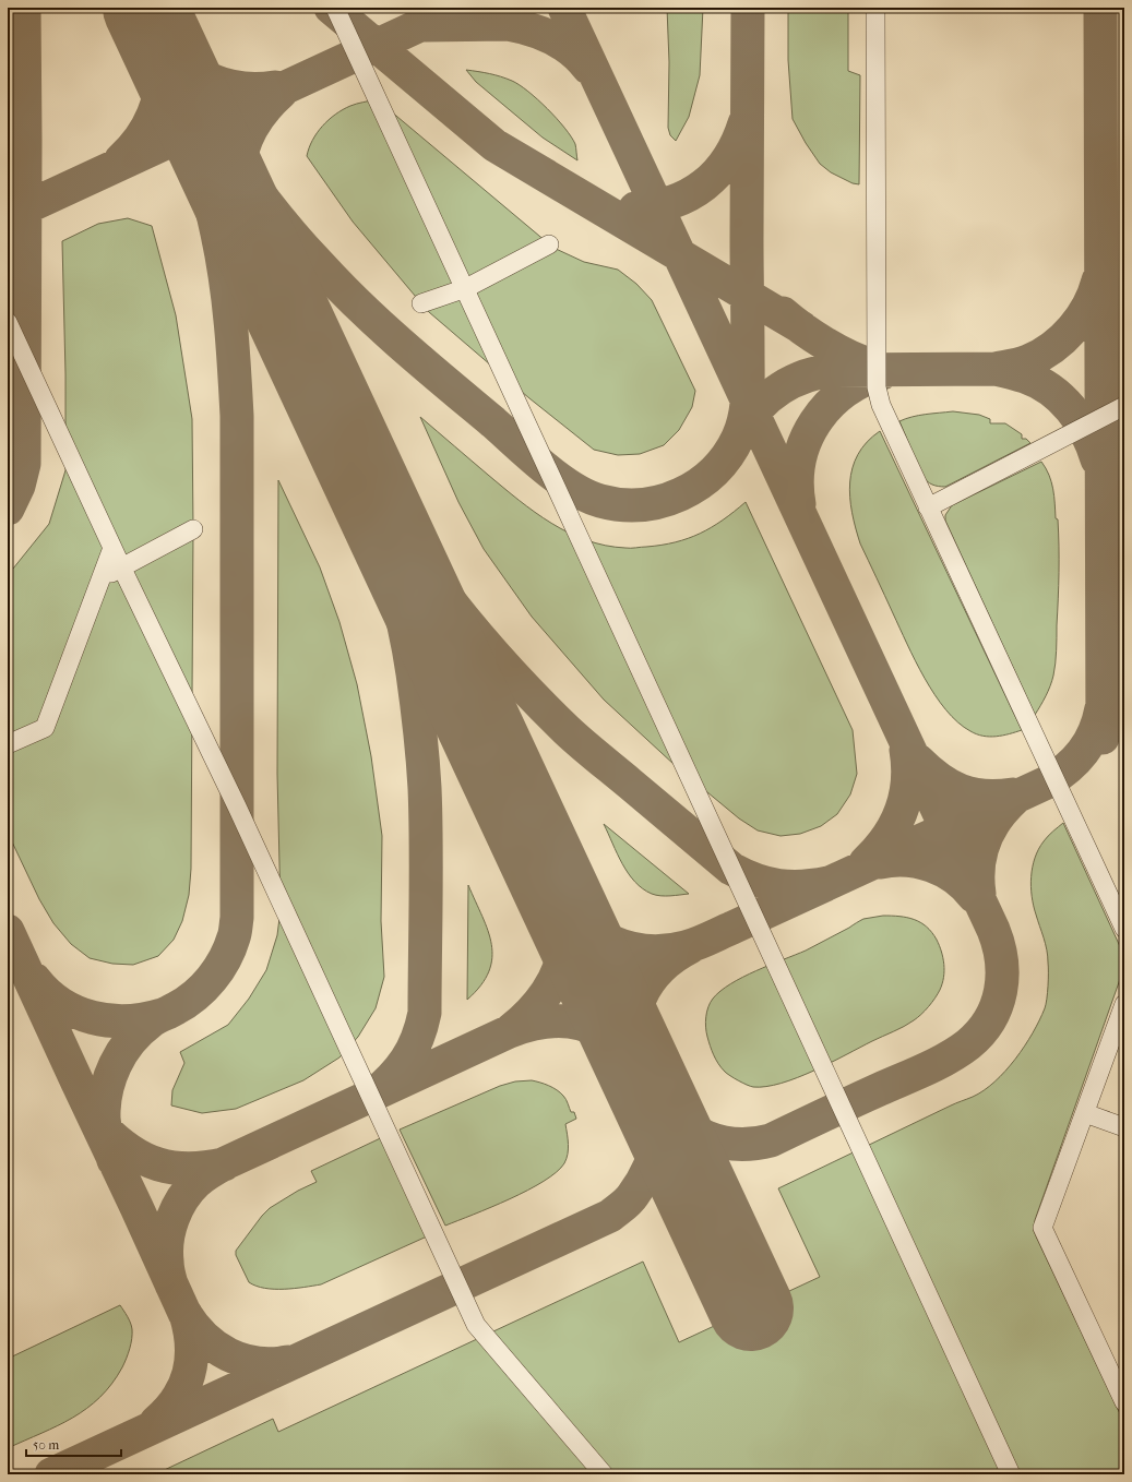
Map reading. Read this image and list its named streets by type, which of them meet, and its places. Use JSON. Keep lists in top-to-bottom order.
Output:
{
  "scale_bar": "50 m"
}
